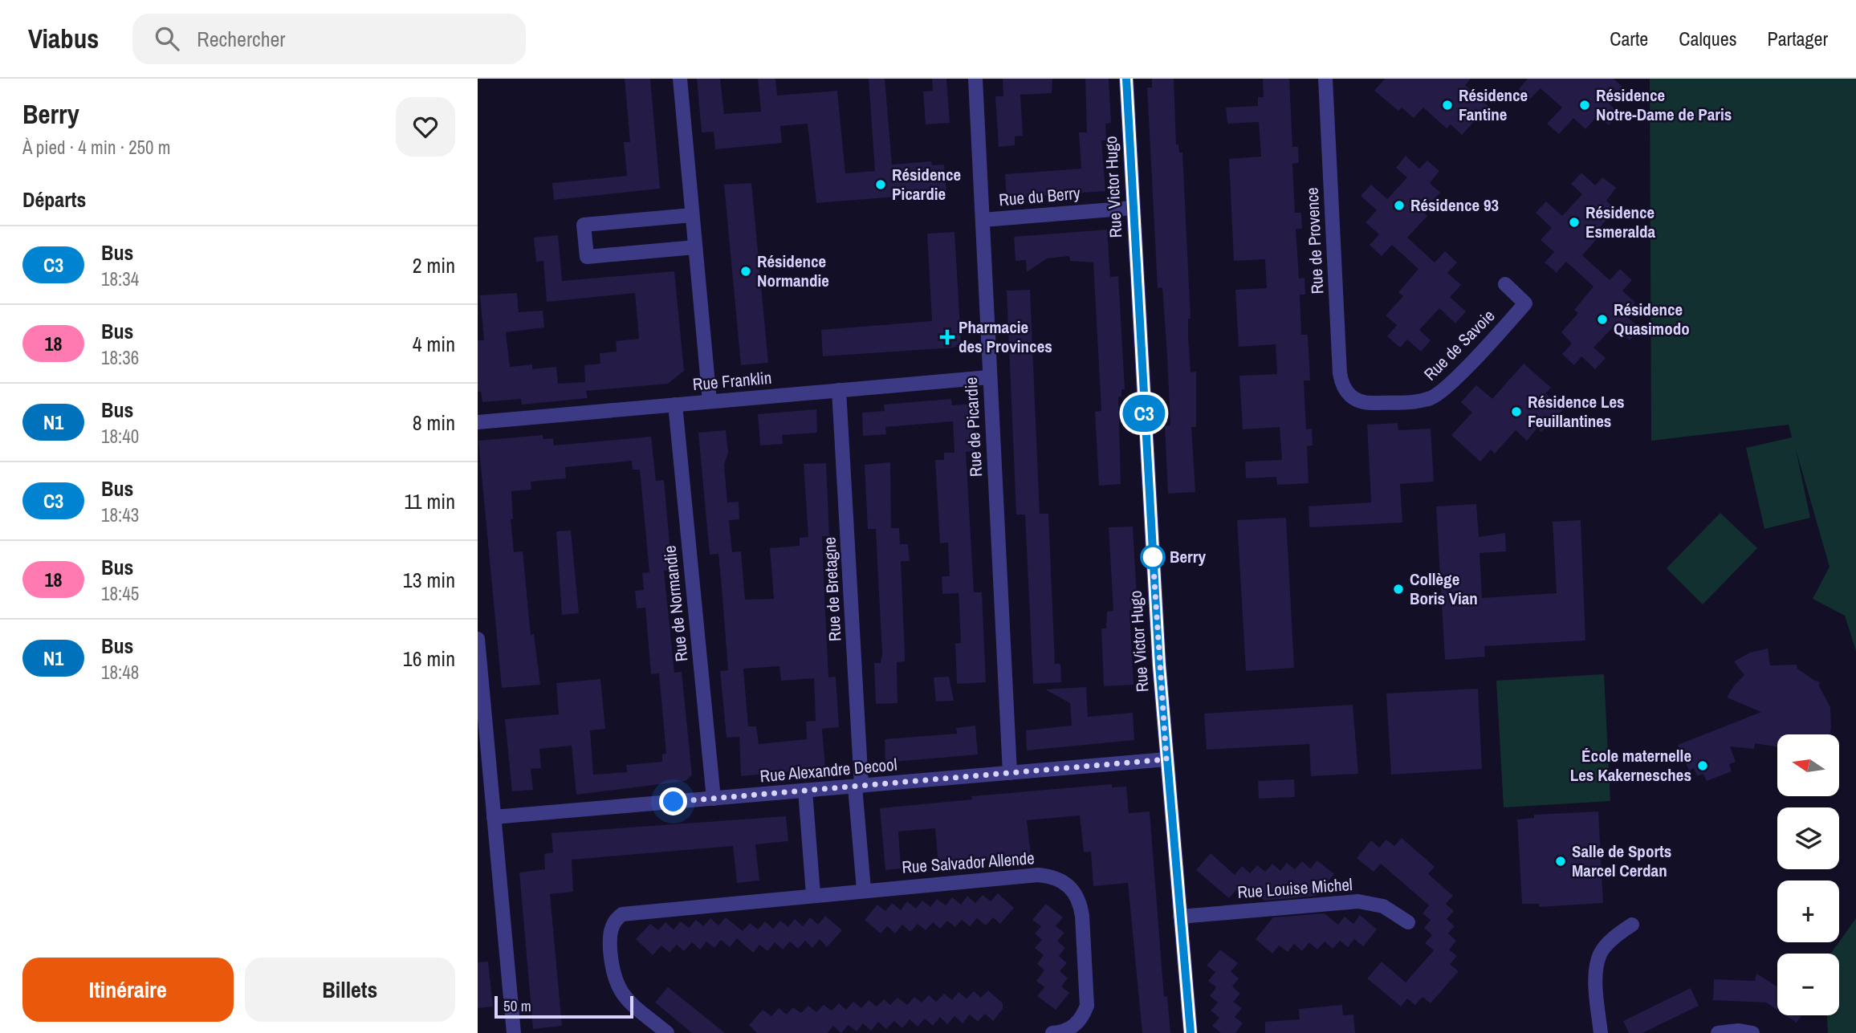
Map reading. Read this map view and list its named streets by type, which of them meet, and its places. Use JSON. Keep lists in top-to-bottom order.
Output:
{
  "streets": {
    "street": [
      "Rue Victor Hugo",
      "Rue du Berry",
      "Rue de Provence",
      "Rue de Savoie",
      "Rue Franklin",
      "Rue de Picardie",
      "Rue de Bretagne",
      "Rue de Normandie",
      "Rue Alexandre Decool",
      "Rue Salvador Allende",
      "Rue Louise Michel"
    ]
  },
  "crossings": [
    ["Rue Victor Hugo", "Rue du Berry"],
    ["Rue Victor Hugo", "Rue Alexandre Decool"],
    ["Rue Victor Hugo", "Rue Louise Michel"],
    ["Rue du Berry", "Rue de Picardie"],
    ["Rue de Provence", "Rue de Savoie"],
    ["Rue Franklin", "Rue de Picardie"],
    ["Rue Franklin", "Rue de Bretagne"],
    ["Rue Franklin", "Rue de Normandie"],
    ["Rue de Picardie", "Rue Alexandre Decool"],
    ["Rue de Bretagne", "Rue Alexandre Decool"],
    ["Rue de Normandie", "Rue Alexandre Decool"]
  ],
  "places": {
    "other": [
      "Résidence Fantine",
      "Résidence Notre-Dame de Paris",
      "Résidence Picardie",
      "Résidence 93",
      "Résidence Esmeralda",
      "Résidence Normandie",
      "Résidence Quasimodo",
      "Résidence Les Feuillantines",
      "Berry",
      "Collège Boris Vian",
      "École maternelle Les Kakernesches",
      "Salle de Sports Marcel Cerdan"
    ],
    "health": ["Pharmacie des Provinces"]
  },
  "lines": ["bus line C3"],
  "scale_bar": "50 m",
  "north": "left",
  "page": {
    "header": "Viabus",
    "search": "Rechercher",
    "nav": ["Carte", "Calques", "Partager"],
    "heading": [
      ["Berry", "À pied · 4 min · 250 m"],
      "Départs"
    ],
    "on_map": "C3",
    "list": [
      {
        "mark": "C3",
        "name": "Bus",
        "note": "18:34",
        "value": "2 min"
      },
      {
        "mark": "18",
        "name": "Bus",
        "note": "18:36",
        "value": "4 min"
      },
      {
        "mark": "N1",
        "name": "Bus",
        "note": "18:40",
        "value": "8 min"
      },
      {
        "mark": "C3",
        "name": "Bus",
        "note": "18:43",
        "value": "11 min"
      },
      {
        "mark": "18",
        "name": "Bus",
        "note": "18:45",
        "value": "13 min"
      },
      {
        "mark": "N1",
        "name": "Bus",
        "note": "18:48",
        "value": "16 min"
      }
    ],
    "map_buttons": ["+", "−"],
    "buttons": ["Itinéraire", "Billets"],
    "scale": "50 m"
  }
}
